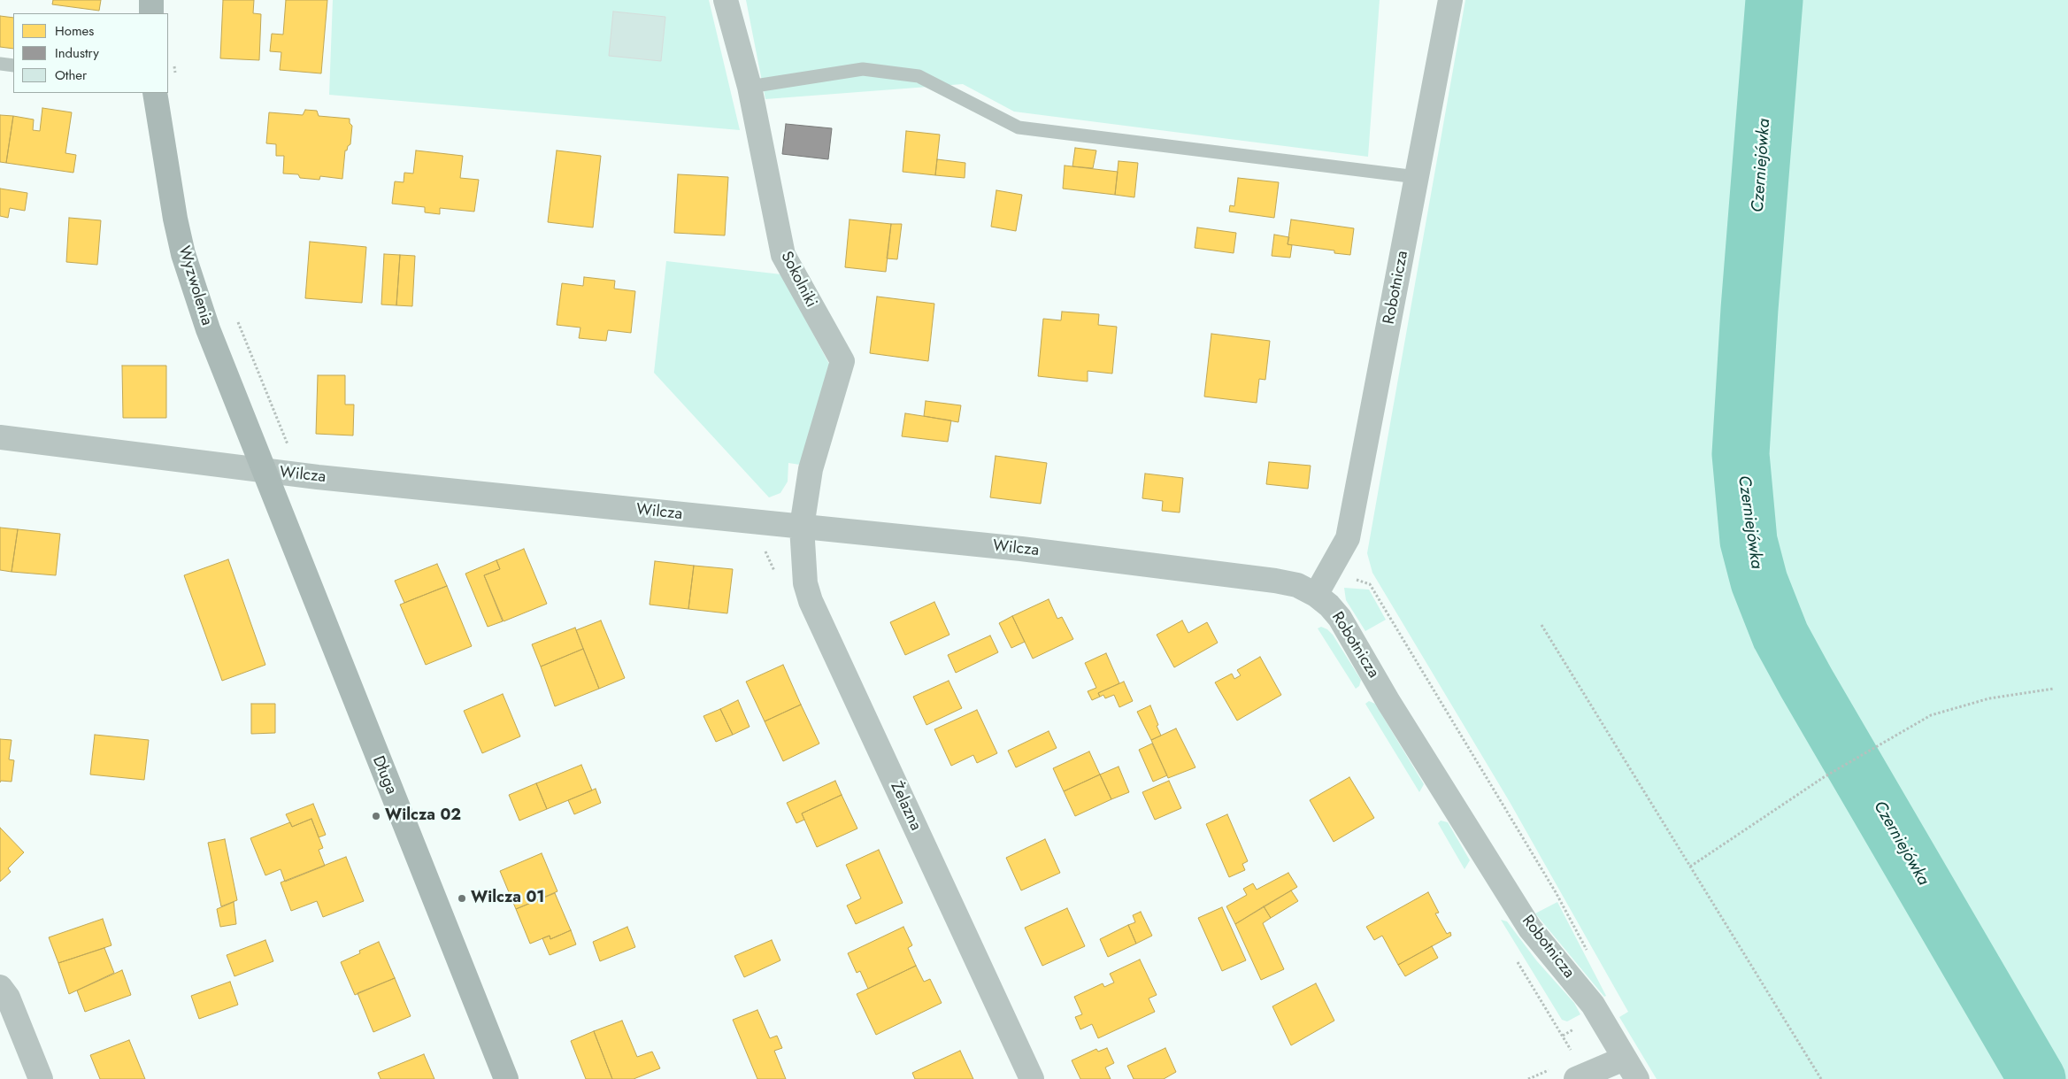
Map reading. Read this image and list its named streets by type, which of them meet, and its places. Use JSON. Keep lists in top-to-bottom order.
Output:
{
  "streets": {
    "street": [
      "Sokolniki",
      "Wyzwolenia",
      "Robotnicza",
      "Wilcza",
      "Długa",
      "Żelazna"
    ]
  },
  "crossings": [
    ["Sokolniki", "Wilcza"],
    ["Sokolniki", "Żelazna"],
    ["Wyzwolenia", "Wilcza"],
    ["Wyzwolenia", "Długa"],
    ["Robotnicza", "Wilcza"],
    ["Wilcza", "Długa"],
    ["Wilcza", "Żelazna"]
  ],
  "water": ["Czerniejówka"],
  "places": ["Wilcza 02", "Wilcza 01"],
  "legend": ["Homes", "Industry", "Other"]
}
